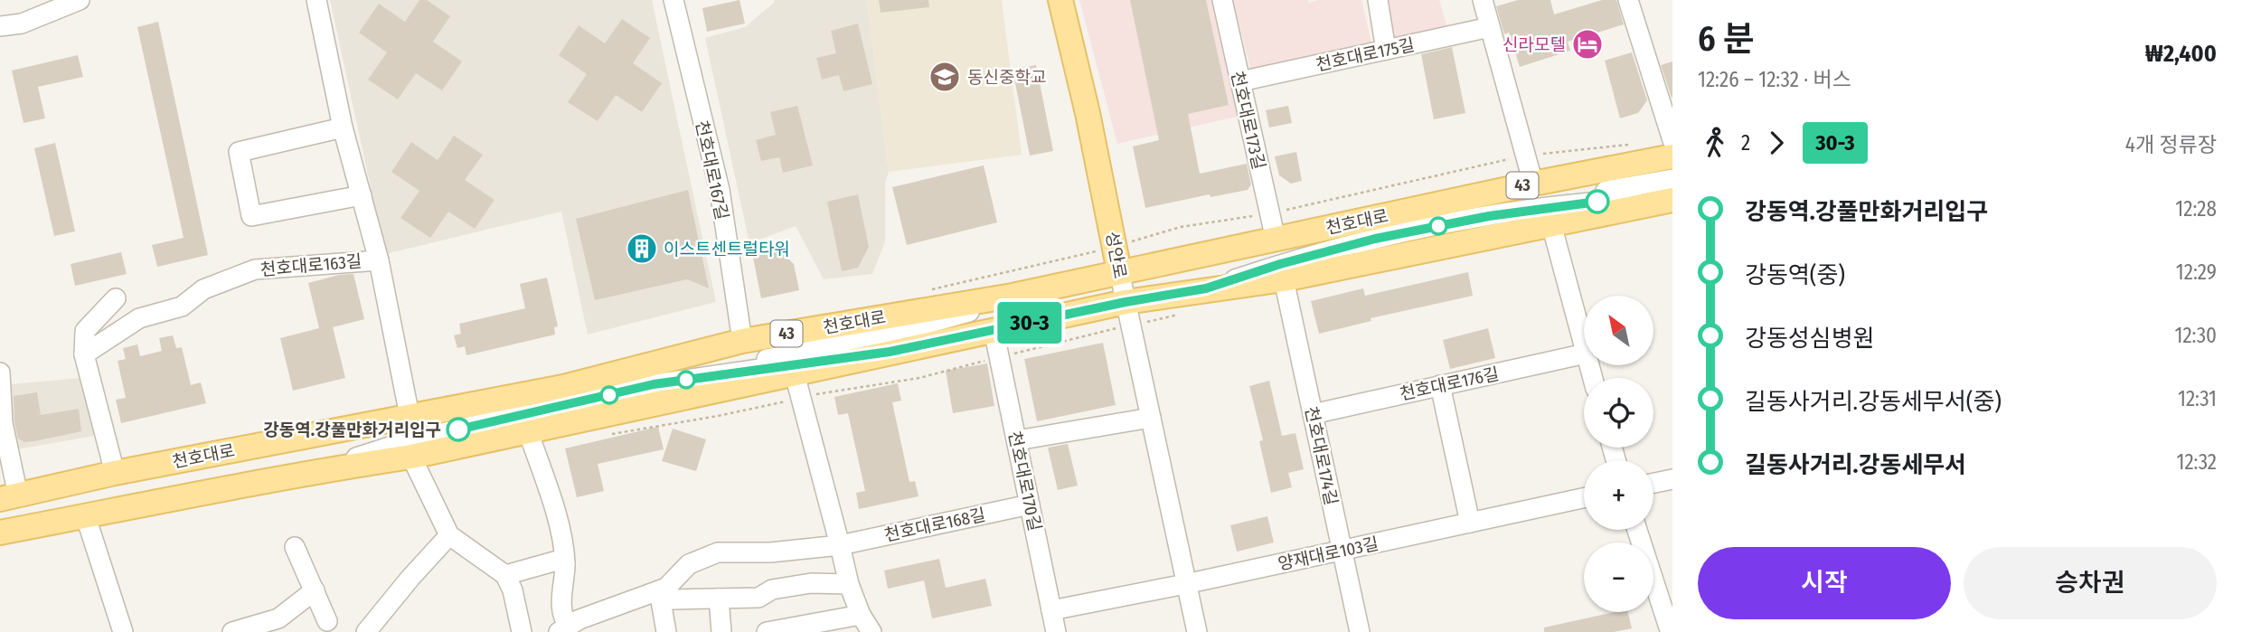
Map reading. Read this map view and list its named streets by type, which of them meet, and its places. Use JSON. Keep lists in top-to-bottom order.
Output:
{
  "streets": {
    "main road": ["43", "천호대로", "성안로"],
    "street": [
      "천호대로175길",
      "천호대로173길",
      "천호대로167길",
      "천호대로163길",
      "천호대로176길",
      "천호대로174길",
      "천호대로170길",
      "천호대로168길",
      "양재대로103길"
    ]
  },
  "crossings": [
    ["천호대로175길", "천호대로173길"],
    ["천호대로173길", "천호대로"],
    ["천호대로167길", "천호대로"],
    ["천호대로", "성안로"],
    ["천호대로", "천호대로163길"],
    ["천호대로", "천호대로174길"],
    ["천호대로", "천호대로170길"],
    ["성안로", "양재대로103길"],
    ["천호대로176길", "천호대로174길"],
    ["천호대로174길", "양재대로103길"],
    ["천호대로170길", "천호대로168길"]
  ],
  "places": {
    "hotel": ["신라모텔"],
    "school or university": ["동신중학교"],
    "building": ["이스트센트럴타워"],
    "other": ["강동역.강풀만화거리입구"]
  },
  "lines": ["bus line 30-3"],
  "north": "top left",
  "page": {
    "on_map": "30-3",
    "heading": ["6 분", "12:26 – 12:32 · 버스", "₩2,400"],
    "legs": ["2", "30-3", "4개 정류장"],
    "list": [
      {
        "name": "강동역.강풀만화거리입구",
        "value": "12:28"
      },
      {
        "name": "강동역(중)",
        "value": "12:29"
      },
      {
        "name": "강동성심병원",
        "value": "12:30"
      },
      {
        "name": "길동사거리.강동세무서(중)",
        "value": "12:31"
      },
      {
        "name": "길동사거리.강동세무서",
        "value": "12:32"
      }
    ],
    "map_buttons": ["+", "−"],
    "buttons": ["시작", "승차권"]
  }
}
